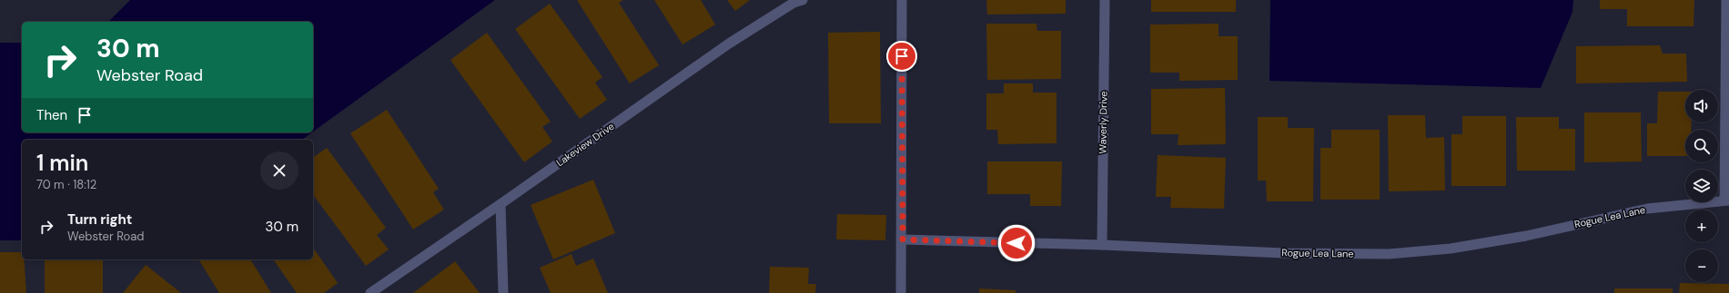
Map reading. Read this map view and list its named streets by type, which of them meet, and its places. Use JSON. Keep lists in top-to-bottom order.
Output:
{
  "streets": {
    "street": ["Waverly Drive", "Lakeview Drive", "Rogue Lea Lane"]
  },
  "crossings": [
    ["Waverly Drive", "Rogue Lea Lane"]
  ],
  "page": {
    "turn": ["30 m", "Webster Road"],
    "map_buttons": ["+", "−"],
    "then": "Then",
    "heading": ["1 min", "70 m · 18:12"],
    "list": [
      {
        "name": "Turn right",
        "note": "Webster Road",
        "value": "30 m"
      }
    ]
  }
}
